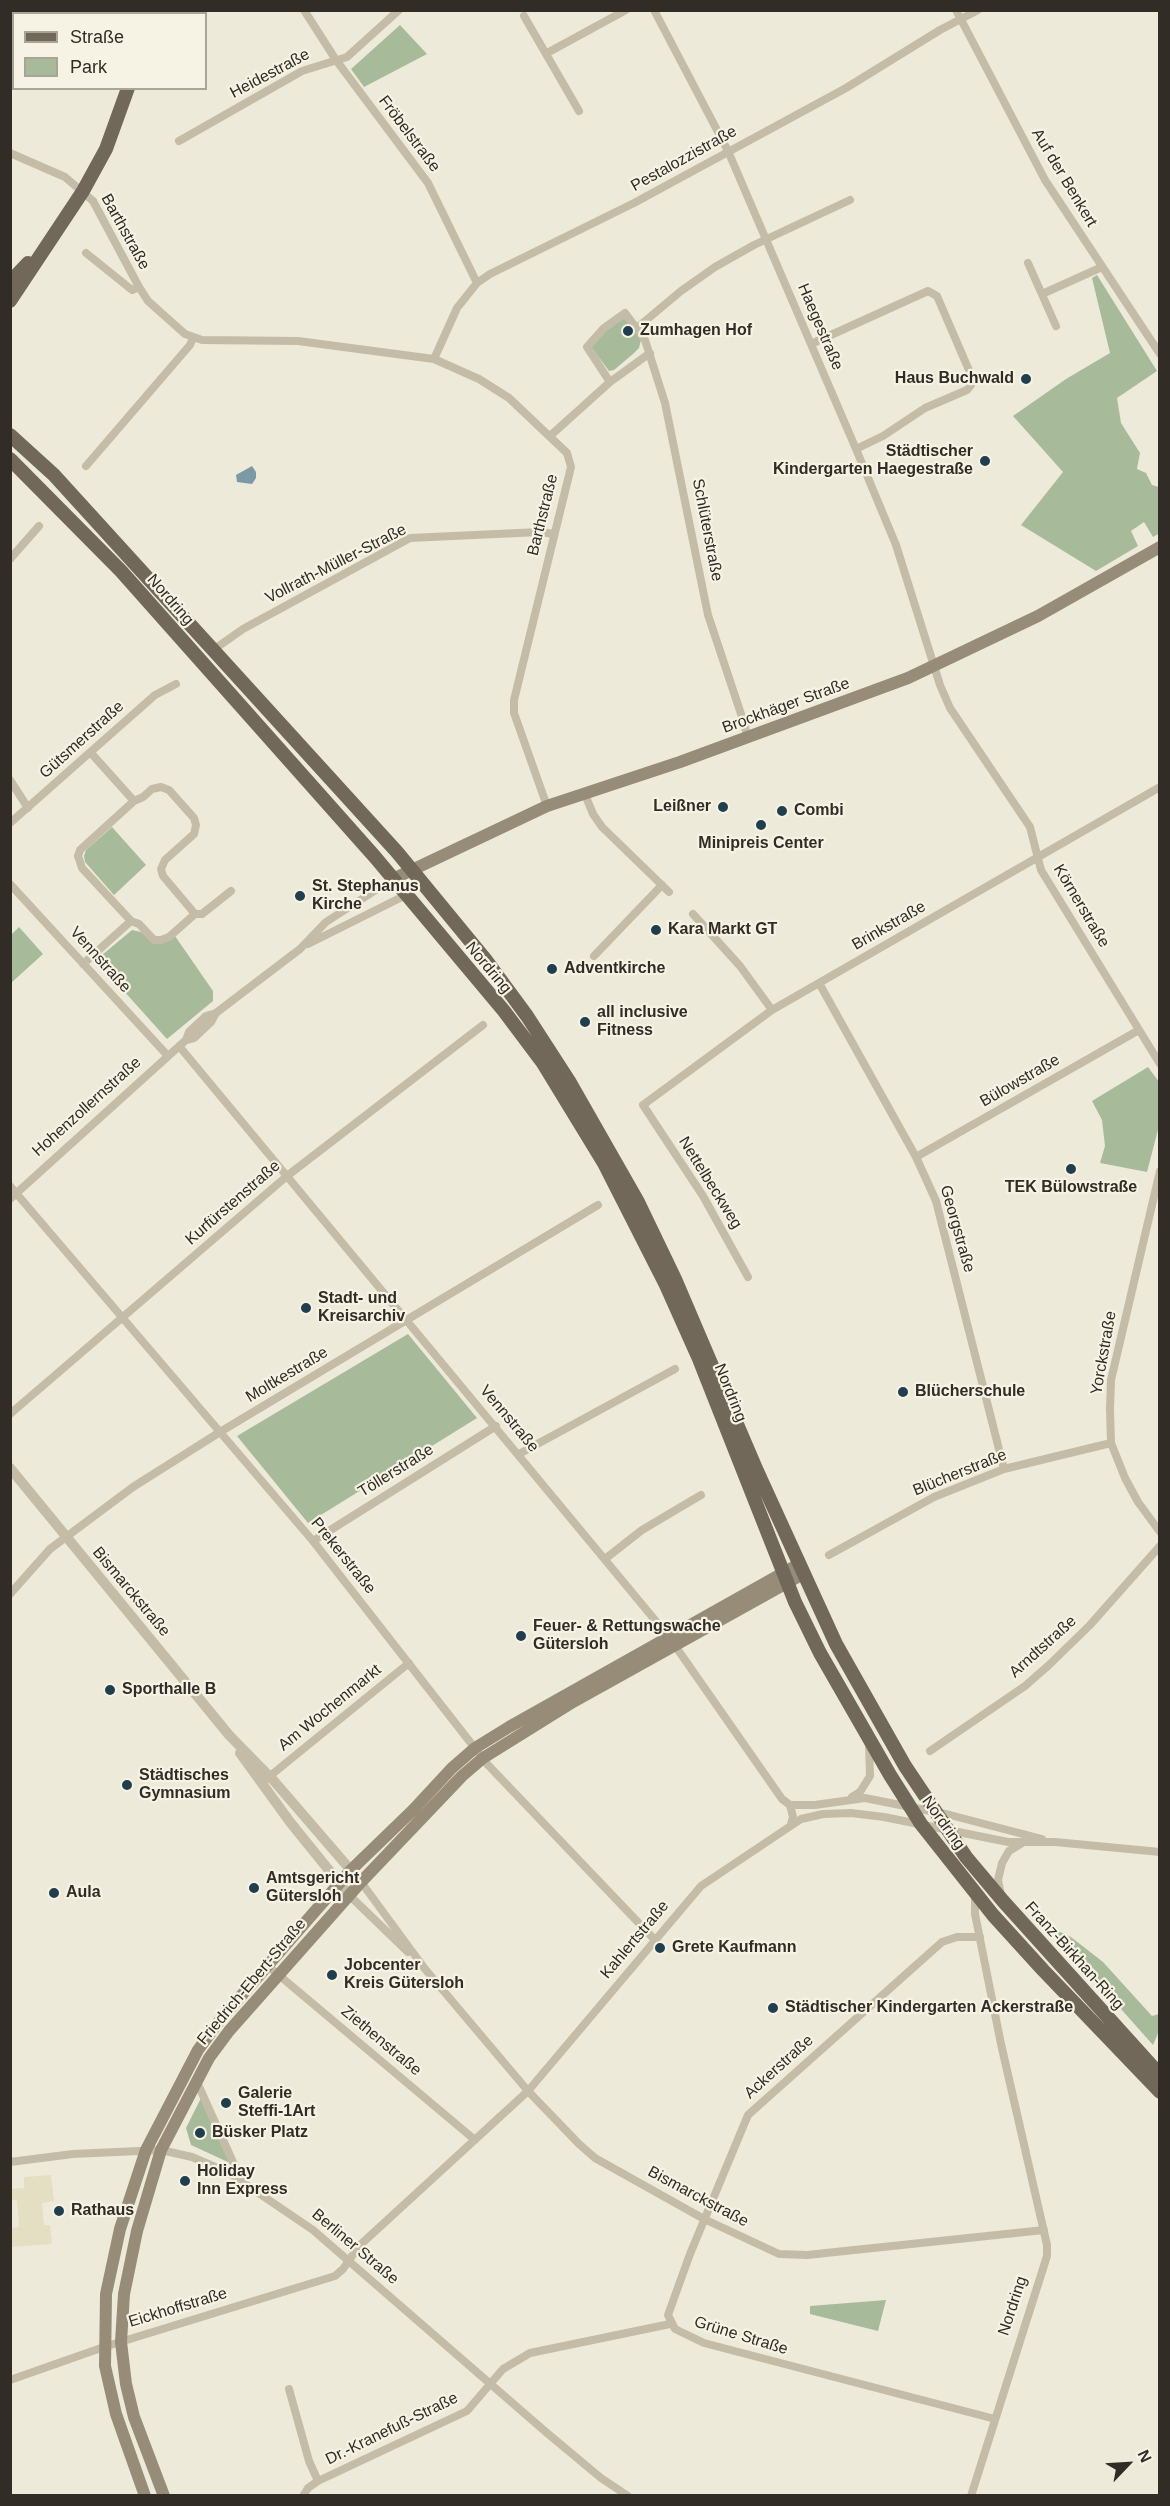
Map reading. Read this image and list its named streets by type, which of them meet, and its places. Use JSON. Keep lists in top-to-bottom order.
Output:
{
  "streets": {
    "main road": [
      "Nordring",
      "Brockhäger Straße",
      "Hohenzollernstraße",
      "Franz-Birkhan-Ring",
      "Friedrich-Ebert-Straße"
    ],
    "street": [
      "Heidestraße",
      "Fröbelstraße",
      "Pestalozzistraße",
      "Auf der Benkert",
      "Barthstraße",
      "Haegestraße",
      "Schlüterstraße",
      "Vollrath-Müller-Straße",
      "Gütsmerstraße",
      "Körnerstraße",
      "Brinkstraße",
      "Vennstraße",
      "Bülowstraße",
      "Nettelbeckweg",
      "Kurfürstenstraße",
      "Georgstraße",
      "Yorckstraße",
      "Moltkestraße",
      "Töllerstraße",
      "Blücherstraße",
      "Prekerstraße",
      "Bismarckstraße",
      "Arndtstraße",
      "Am Wochenmarkt",
      "Kahlertstraße",
      "Ziethenstraße",
      "Ackerstraße",
      "Berliner Straße",
      "Eickhoffstraße",
      "Grüne Straße",
      "Dr.-Kranefuß-Straße"
    ]
  },
  "crossings": [
    ["Heidestraße", "Fröbelstraße"],
    ["Fröbelstraße", "Pestalozzistraße"],
    ["Pestalozzistraße", "Auf der Benkert"],
    ["Pestalozzistraße", "Barthstraße"],
    ["Pestalozzistraße", "Haegestraße"],
    ["Barthstraße", "Vollrath-Müller-Straße"],
    ["Barthstraße", "Brockhäger Straße"],
    ["Haegestraße", "Brockhäger Straße"],
    ["Haegestraße", "Körnerstraße"],
    ["Schlüterstraße", "Brockhäger Straße"],
    ["Vollrath-Müller-Straße", "Nordring"],
    ["Nordring", "Brockhäger Straße"],
    ["Nordring", "Hohenzollernstraße"],
    ["Nordring", "Bismarckstraße"],
    ["Nordring", "Kahlertstraße"],
    ["Nordring", "Franz-Birkhan-Ring"],
    ["Nordring", "Friedrich-Ebert-Straße"],
    ["Nordring", "Ackerstraße"],
    ["Nordring", "Grüne Straße"],
    ["Brockhäger Straße", "Körnerstraße"],
    ["Brockhäger Straße", "Hohenzollernstraße"],
    ["Körnerstraße", "Brinkstraße"],
    ["Körnerstraße", "Bülowstraße"],
    ["Brinkstraße", "Nettelbeckweg"],
    ["Brinkstraße", "Georgstraße"],
    ["Vennstraße", "Hohenzollernstraße"],
    ["Vennstraße", "Kurfürstenstraße"],
    ["Vennstraße", "Moltkestraße"],
    ["Vennstraße", "Töllerstraße"],
    ["Vennstraße", "Kahlertstraße"],
    ["Vennstraße", "Friedrich-Ebert-Straße"],
    ["Bülowstraße", "Georgstraße"],
    ["Hohenzollernstraße", "Prekerstraße"],
    ["Kurfürstenstraße", "Prekerstraße"],
    ["Georgstraße", "Blücherstraße"],
    ["Yorckstraße", "Blücherstraße"],
    ["Moltkestraße", "Prekerstraße"],
    ["Moltkestraße", "Bismarckstraße"],
    ["Töllerstraße", "Prekerstraße"],
    ["Prekerstraße", "Am Wochenmarkt"],
    ["Prekerstraße", "Kahlertstraße"],
    ["Prekerstraße", "Friedrich-Ebert-Straße"],
    ["Bismarckstraße", "Am Wochenmarkt"],
    ["Bismarckstraße", "Kahlertstraße"],
    ["Bismarckstraße", "Friedrich-Ebert-Straße"],
    ["Bismarckstraße", "Ackerstraße"],
    ["Kahlertstraße", "Ziethenstraße"],
    ["Kahlertstraße", "Berliner Straße"],
    ["Kahlertstraße", "Eickhoffstraße"],
    ["Friedrich-Ebert-Straße", "Ziethenstraße"],
    ["Friedrich-Ebert-Straße", "Berliner Straße"],
    ["Friedrich-Ebert-Straße", "Eickhoffstraße"],
    ["Ackerstraße", "Grüne Straße"],
    ["Berliner Straße", "Eickhoffstraße"],
    ["Berliner Straße", "Grüne Straße"],
    ["Berliner Straße", "Dr.-Kranefuß-Straße"],
    ["Grüne Straße", "Dr.-Kranefuß-Straße"]
  ],
  "places": [
    "Zumhagen Hof",
    "Haus Buchwald",
    "Städtischer Kindergarten Haegestraße",
    "Leißner",
    "Combi",
    "Minipreis Center",
    "St. Stephanus Kirche",
    "Kara Markt GT",
    "Adventkirche",
    "all inclusive Fitness",
    "TEK Bülowstraße",
    "Stadt- und Kreisarchiv",
    "Blücherschule",
    "Feuer- & Rettungswache Gütersloh",
    "Sporthalle B",
    "Städtisches Gymnasium",
    "Amtsgericht Gütersloh",
    "Aula",
    "Grete Kaufmann",
    "Jobcenter Kreis Gütersloh",
    "Städtischer Kindergarten Ackerstraße",
    "Galerie Steffi-1Art",
    "Büsker Platz",
    "Holiday Inn Express",
    "Rathaus"
  ],
  "legend": ["Straße", "Park"],
  "north": "top right"
}
